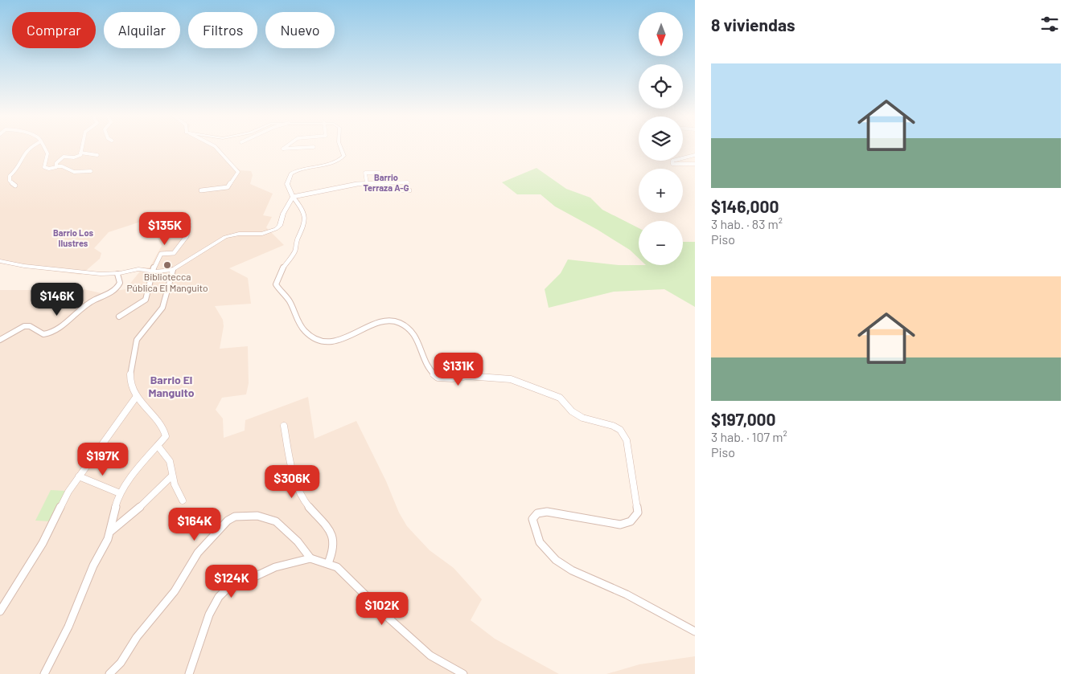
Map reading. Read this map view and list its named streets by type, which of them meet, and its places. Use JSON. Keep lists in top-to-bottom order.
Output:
{
  "districts": ["Barrio Terraza A-G", "Barrio Los Ilustres", "Barrio El Manguito"],
  "places": ["Bibliotecca Pública El Manguito"],
  "north": "bottom",
  "page": {
    "heading": "8 viviendas",
    "map_buttons": ["+", "−"],
    "chip": [
      "Comprar",
      "Alquilar",
      "Filtros",
      "Nuevo"
    ],
    "list": [
      {
        "name": "$146,000",
        "note": "3 hab. · 83 m² · Piso"
      },
      {
        "name": "$197,000",
        "note": "3 hab. · 107 m² · Piso"
      }
    ],
    "price": [
      "$135K",
      "$146K",
      "$131K",
      "$197K",
      "$306K",
      "$164K",
      "$124K",
      "$102K"
    ]
  }
}
